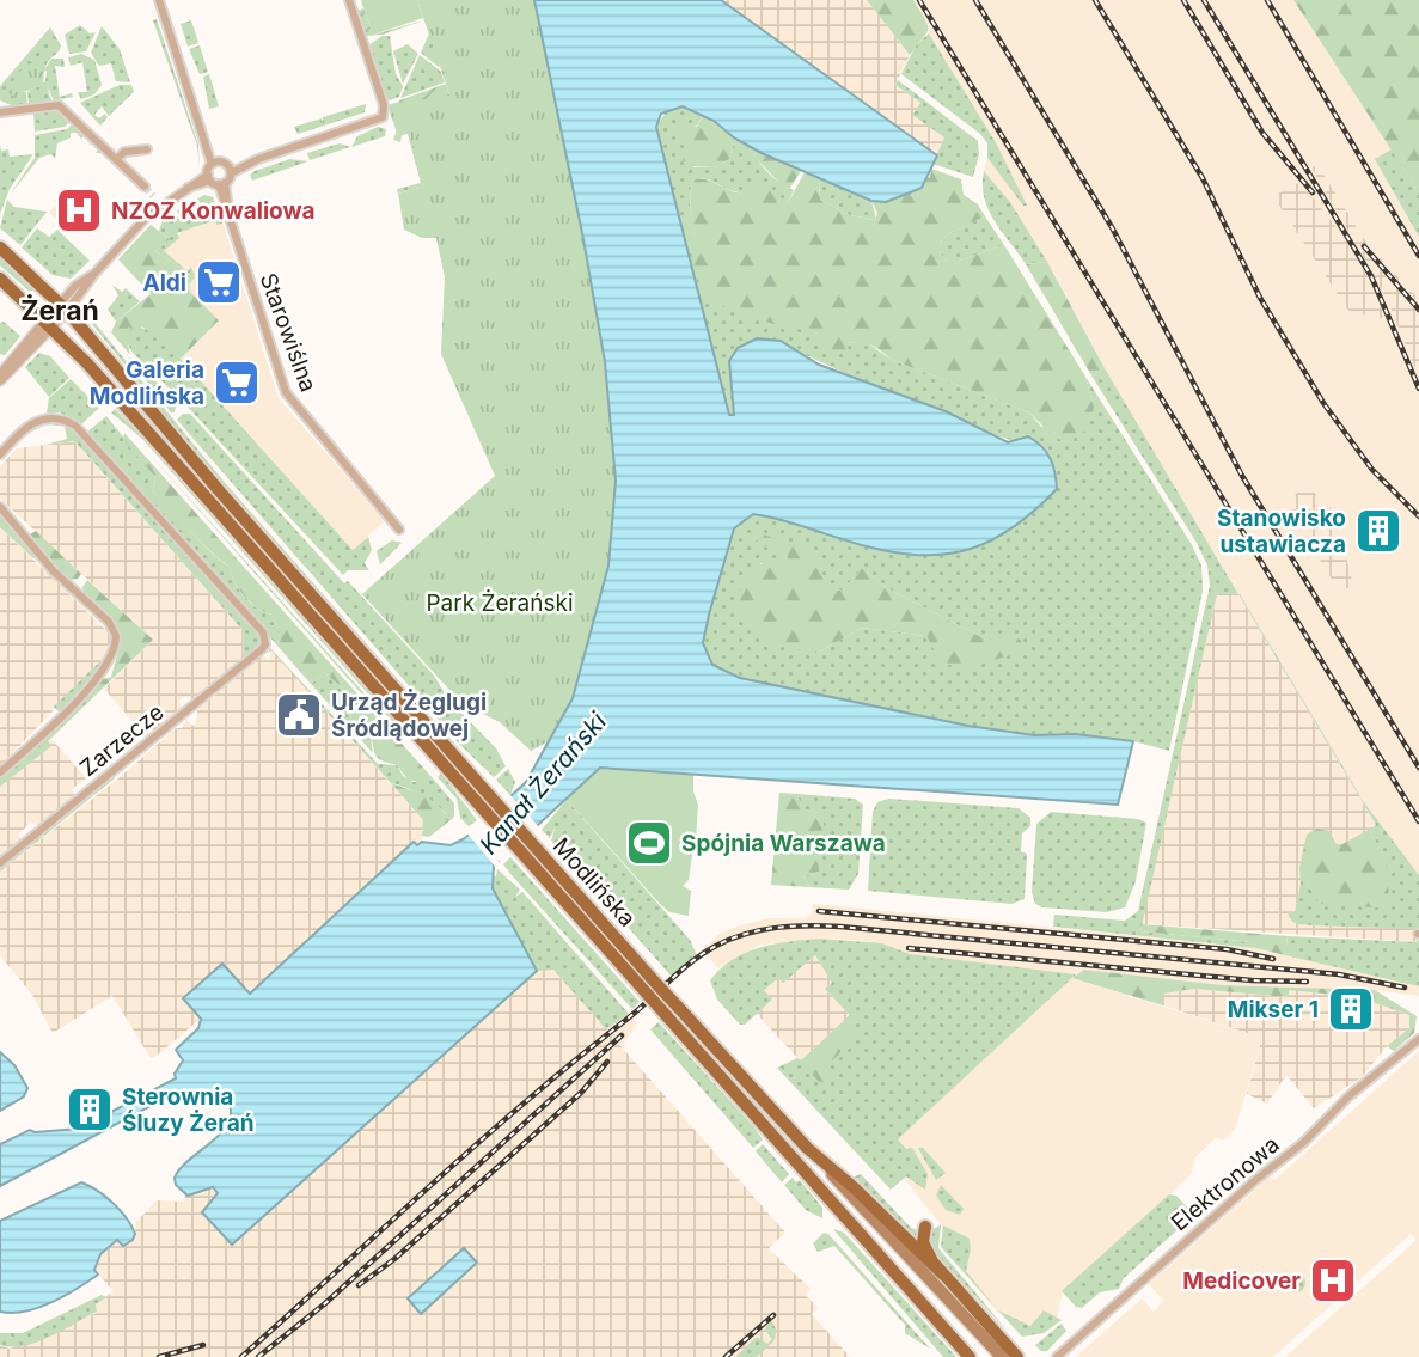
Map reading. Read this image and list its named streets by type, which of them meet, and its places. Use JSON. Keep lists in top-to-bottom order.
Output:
{
  "streets": {
    "main road": ["Modlińska"],
    "street": ["Starowiślna", "Zarzecze", "Elektronowa"]
  },
  "districts": ["Żerań"],
  "water": ["Kanał Żerański"],
  "parks": ["Park Żerański"],
  "places": {
    "hospital": ["NZOZ Konwaliowa", "Medicover"],
    "supermarket": ["Aldi", "Galeria Modlińska"],
    "building": ["Stanowisko ustawiacza", "Mikser 1", "Sterownia Śluzy Żerań"],
    "public building": ["Urząd Żeglugi Śródlądowej"],
    "sports": ["Spójnia Warszawa"]
  }
}
